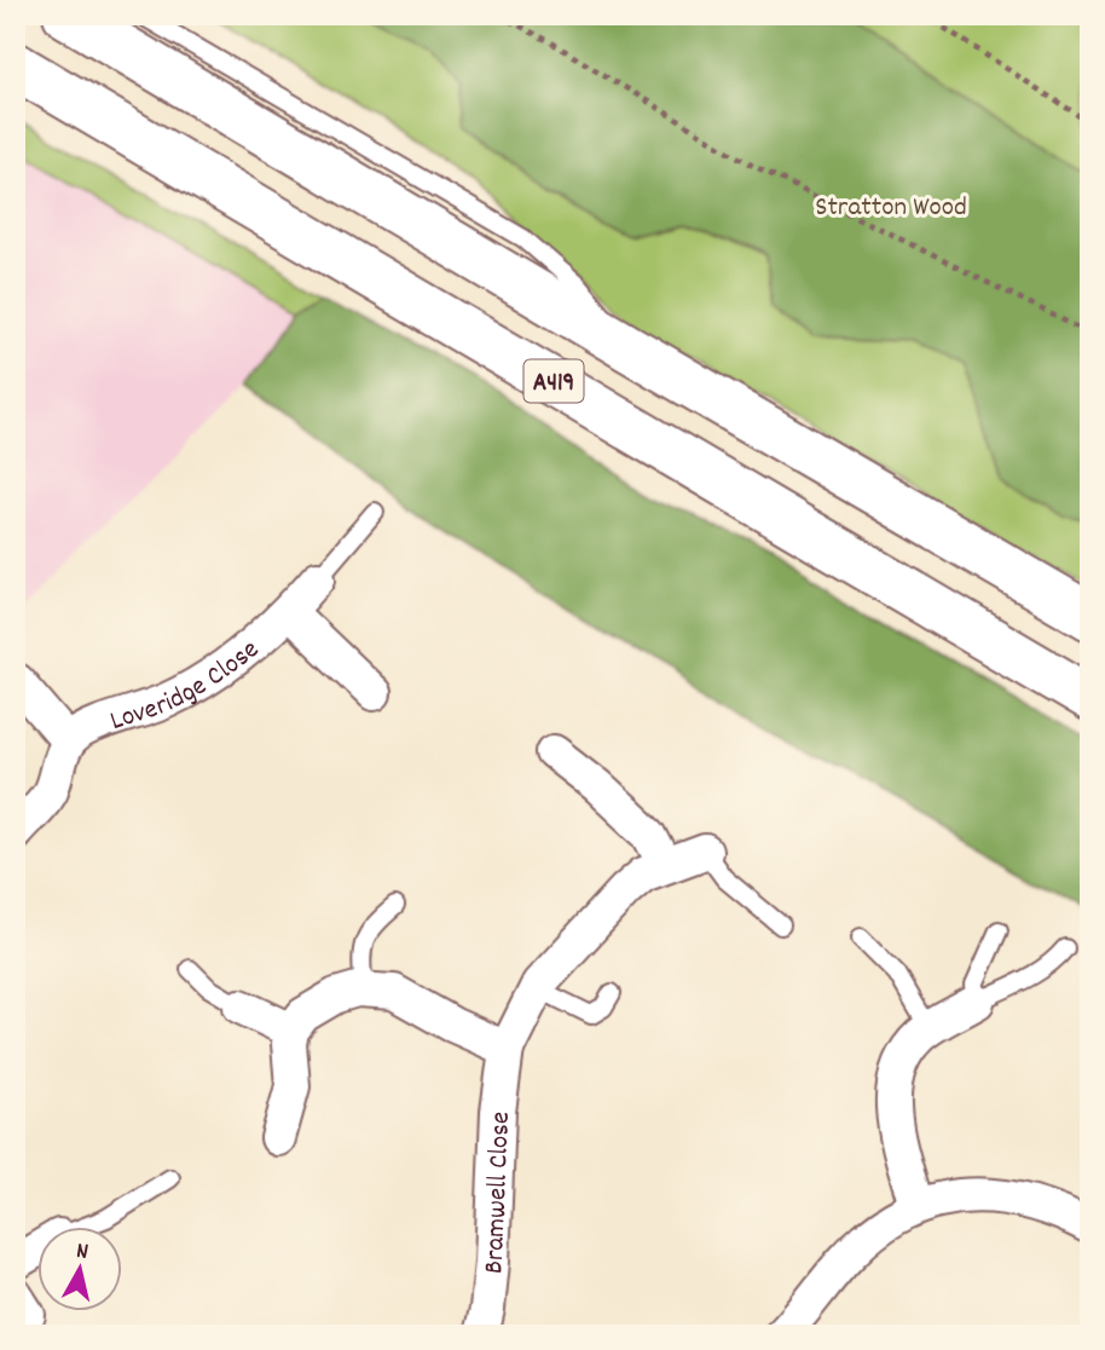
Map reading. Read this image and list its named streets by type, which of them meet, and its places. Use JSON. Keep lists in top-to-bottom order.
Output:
{
  "streets": {
    "highway": ["A419"],
    "street": ["Loveridge Close", "Bramwell Close"]
  },
  "parks": ["Stratton Wood"],
  "north": "top"
}
